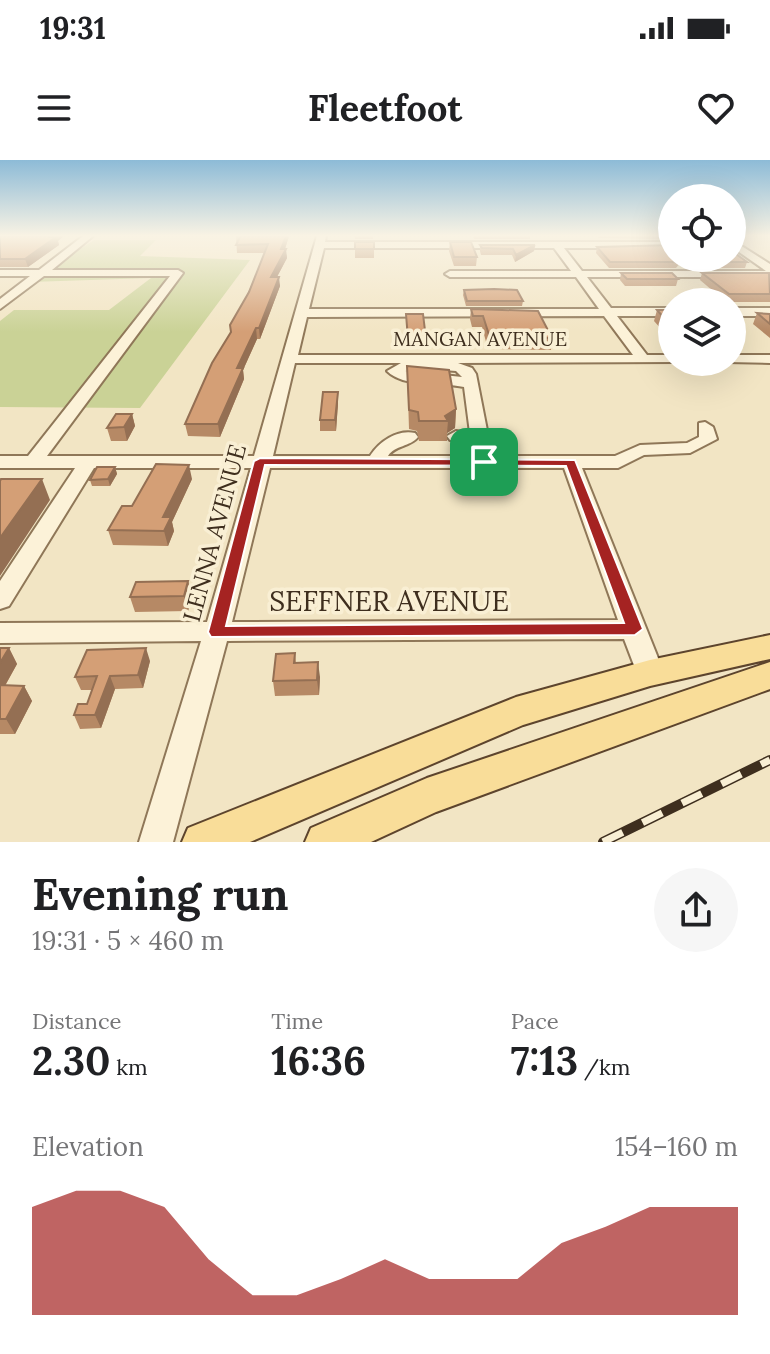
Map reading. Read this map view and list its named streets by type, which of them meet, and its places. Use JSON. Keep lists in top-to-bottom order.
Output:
{
  "streets": {
    "street": ["MANGAN AVENUE", "LENNA AVENUE", "SEFFNER AVENUE"]
  },
  "crossings": [
    ["MANGAN AVENUE", "LENNA AVENUE"],
    ["LENNA AVENUE", "SEFFNER AVENUE"]
  ],
  "page": {
    "status": "19:31",
    "header": "Fleetfoot",
    "heading": ["Evening run", "19:31 · 5 × 460 m"],
    "stats": [
      ["Distance", "2.30 km"],
      ["Time", "16:36"],
      ["Pace", "7:13 /km"]
    ],
    "chart": ["Elevation", "154–160 m"]
  }
}
